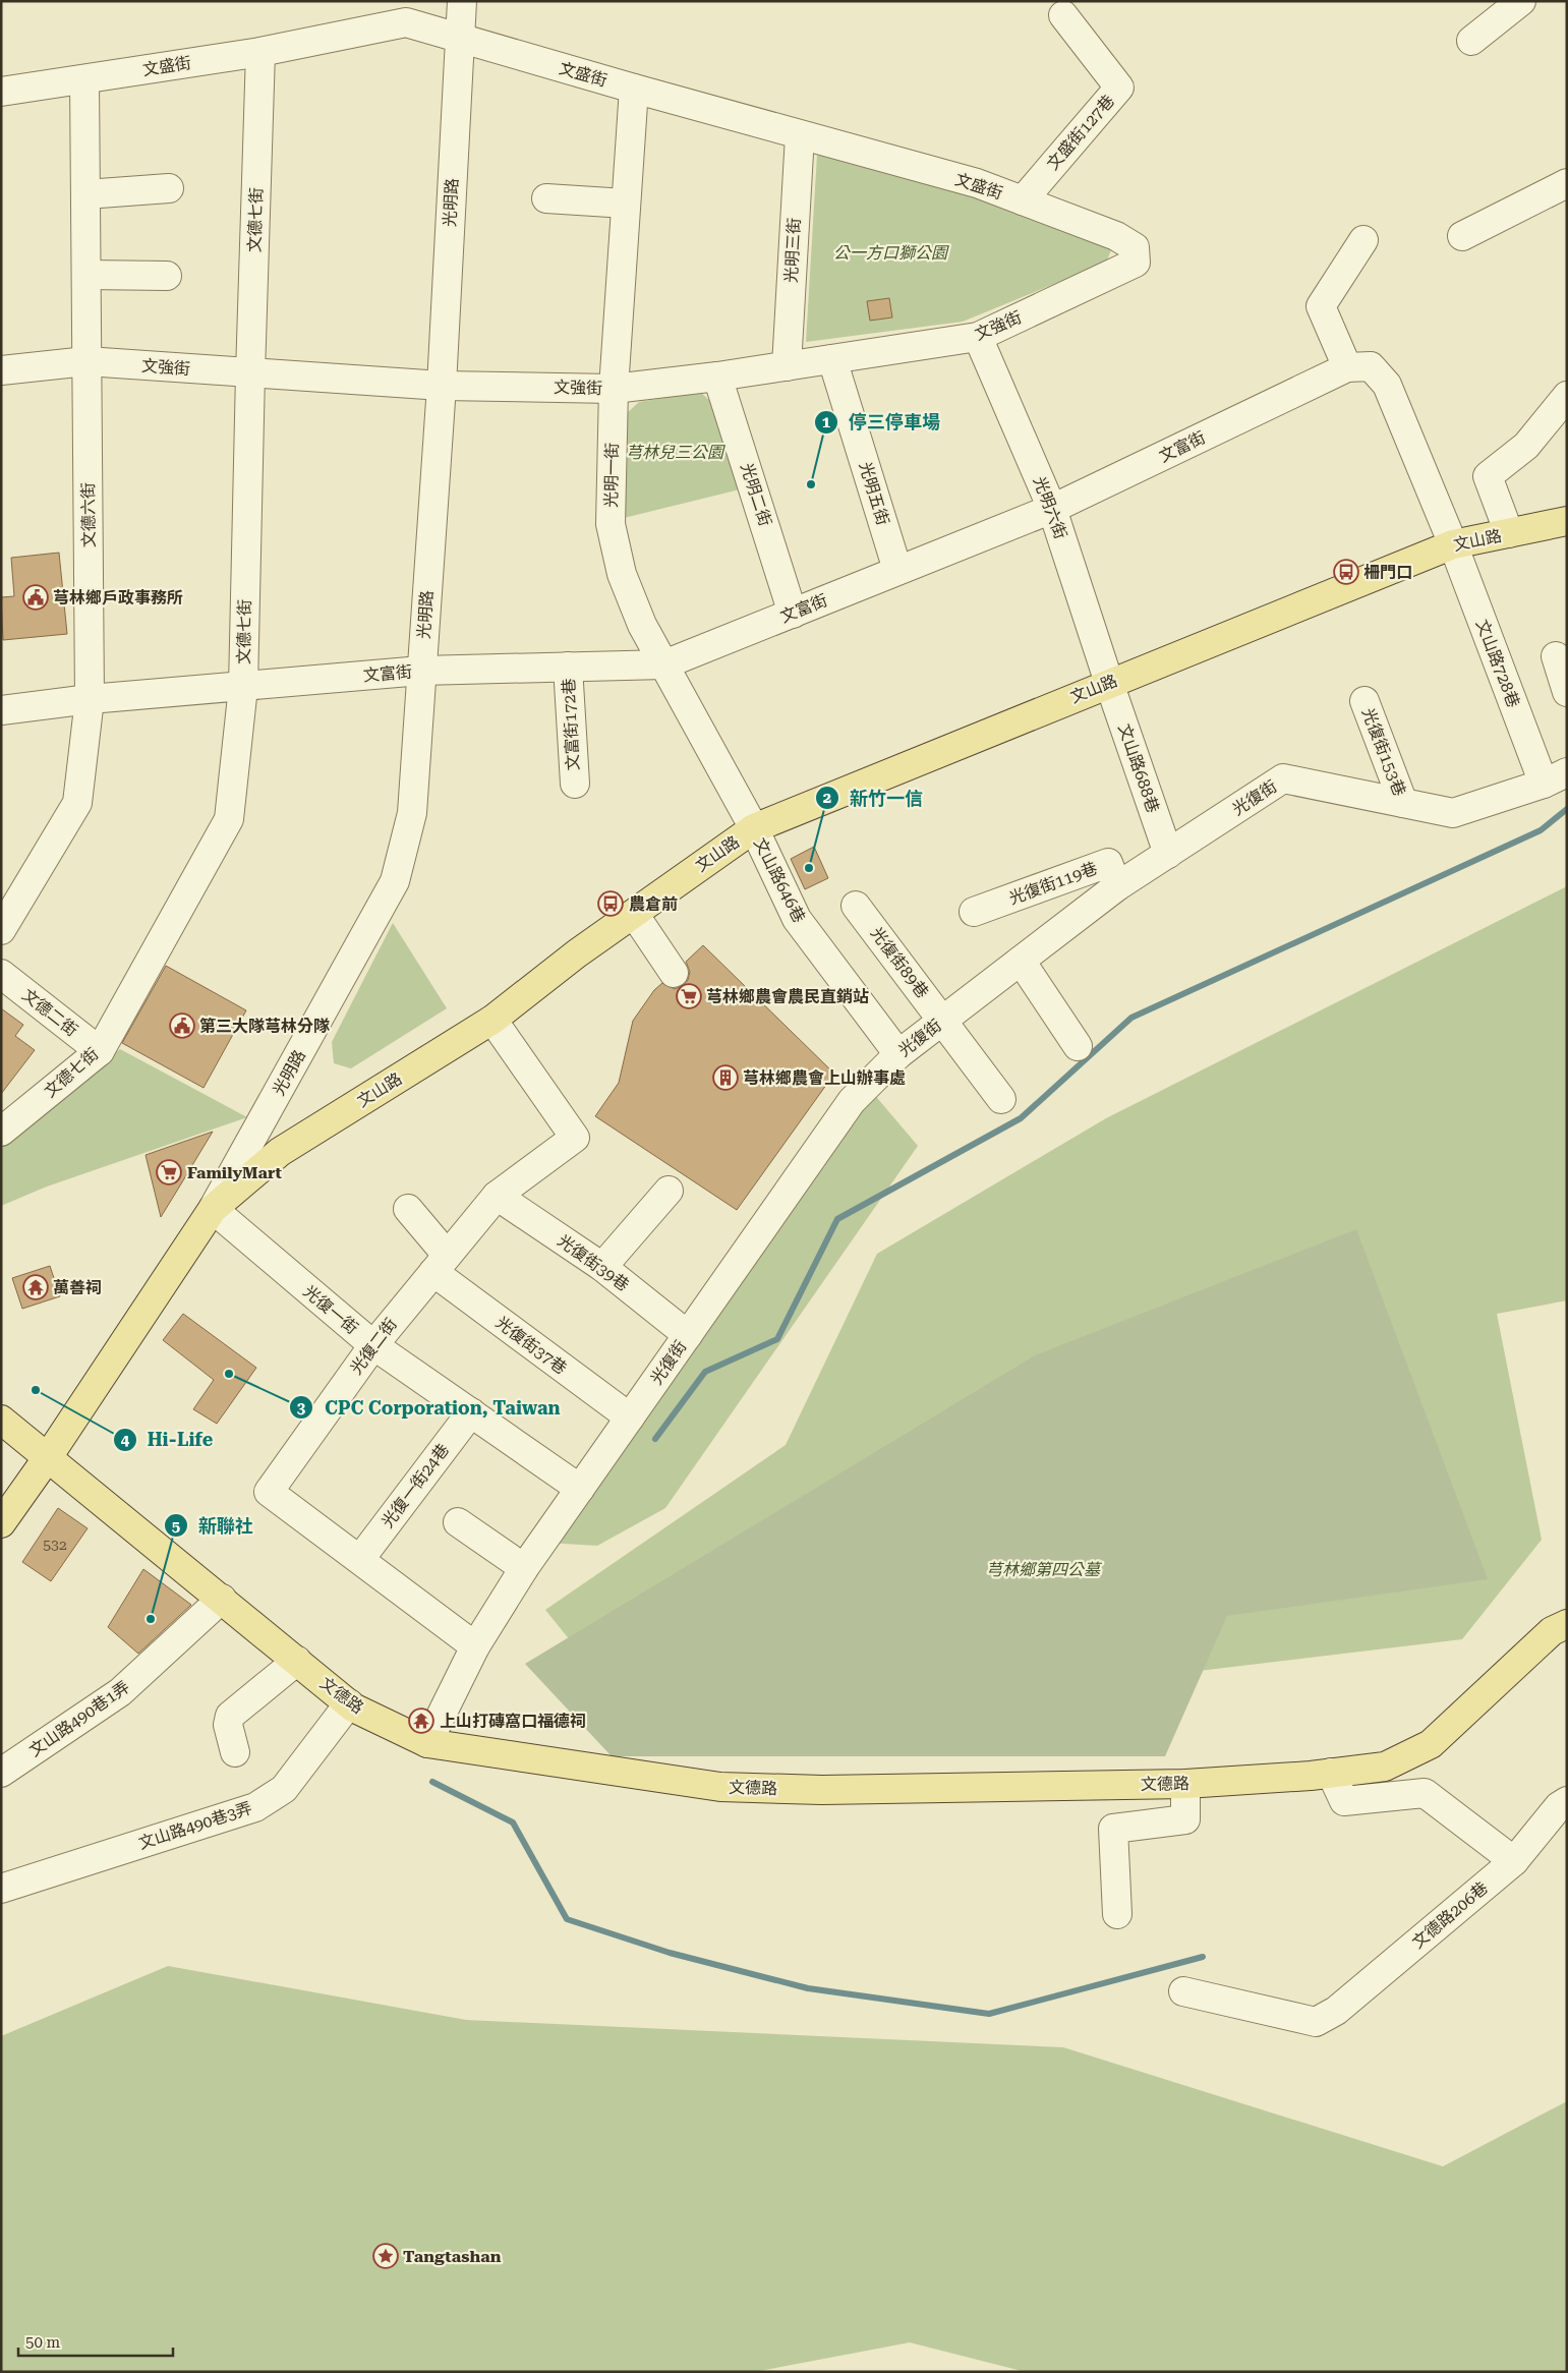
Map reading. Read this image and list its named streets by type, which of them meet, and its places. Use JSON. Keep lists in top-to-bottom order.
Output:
{
  "streets": {
    "main road": ["文山路", "文德路"],
    "street": [
      "文盛街",
      "文盛街127巷",
      "光明路",
      "文德七街",
      "光明三街",
      "文強街",
      "文富街",
      "光明一街",
      "光明五街",
      "光明二街",
      "光明六街",
      "文德六街",
      "文山路728巷",
      "文富街172巷",
      "光復街153巷",
      "文山路688巷",
      "光復街",
      "文山路646巷",
      "光復街119巷",
      "光復街89巷",
      "文德二街",
      "光復街39巷",
      "光復一街",
      "光復街37巷",
      "光復二街",
      "光復一街24巷",
      "文山路490巷1弄",
      "文山路490巷3弄",
      "文德路206巷"
    ]
  },
  "crossings": [
    ["文盛街", "文盛街127巷"],
    ["文盛街", "光明路"],
    ["文盛街", "文德七街"],
    ["文盛街", "光明三街"],
    ["文盛街", "文強街"],
    ["文盛街", "光明一街"],
    ["文盛街", "文德六街"],
    ["光明路", "文強街"],
    ["光明路", "文富街"],
    ["光明路", "文山路"],
    ["光明路", "光復一街"],
    ["文德七街", "文強街"],
    ["文德七街", "文富街"],
    ["文德七街", "文德二街"],
    ["光明三街", "文強街"],
    ["文強街", "光明一街"],
    ["文強街", "光明五街"],
    ["文強街", "光明二街"],
    ["文強街", "光明六街"],
    ["文強街", "文德六街"],
    ["文富街", "光明一街"],
    ["文富街", "光明五街"],
    ["文富街", "光明二街"],
    ["文富街", "光明六街"],
    ["文富街", "文德六街"],
    ["文富街", "文山路"],
    ["文富街", "文山路728巷"],
    ["文富街", "文富街172巷"],
    ["光明一街", "文山路"],
    ["光明一街", "文山路646巷"],
    ["光明六街", "文山路"],
    ["光明六街", "文山路688巷"],
    ["文山路", "文山路728巷"],
    ["文山路", "文山路688巷"],
    ["文山路", "文山路646巷"],
    ["文山路", "光復一街"],
    ["文山路", "光復二街"],
    ["文山路", "文德路"],
    ["文山路728巷", "光復街"],
    ["光復街153巷", "光復街"],
    ["文山路688巷", "光復街"],
    ["光復街", "文山路646巷"],
    ["光復街", "光復街119巷"],
    ["光復街", "光復街89巷"],
    ["光復街", "光復街39巷"],
    ["光復街", "光復一街"],
    ["光復街", "光復街37巷"],
    ["光復街", "光復二街"],
    ["光復街", "文德路"],
    ["光復街39巷", "光復二街"],
    ["光復一街", "光復二街"],
    ["光復一街", "光復一街24巷"],
    ["光復街37巷", "光復二街"],
    ["光復二街", "光復一街24巷"],
    ["文德路", "文山路490巷1弄"],
    ["文德路", "文山路490巷3弄"]
  ],
  "parks": ["公一方口獅公園", "芎林兒三公園", "芎林鄉第四公墓"],
  "places": {
    "other": [
      "停三停車場",
      "新竹一信",
      "CPC Corporation, Taiwan",
      "Hi-Life",
      "新聯社"
    ],
    "bus stop": ["柵門口", "農倉前"],
    "public building": ["芎林鄉戶政事務所", "第三大隊芎林分隊"],
    "supermarket": ["芎林鄉農會農民直銷站", "FamilyMart"],
    "building": ["芎林鄉農會上山辦事處"],
    "temple": ["萬善祠", "上山打磚窩口福德祠"],
    "place": ["Tangtashan"]
  },
  "house_numbers": ["532"],
  "scale_bar": "50 m"
}
